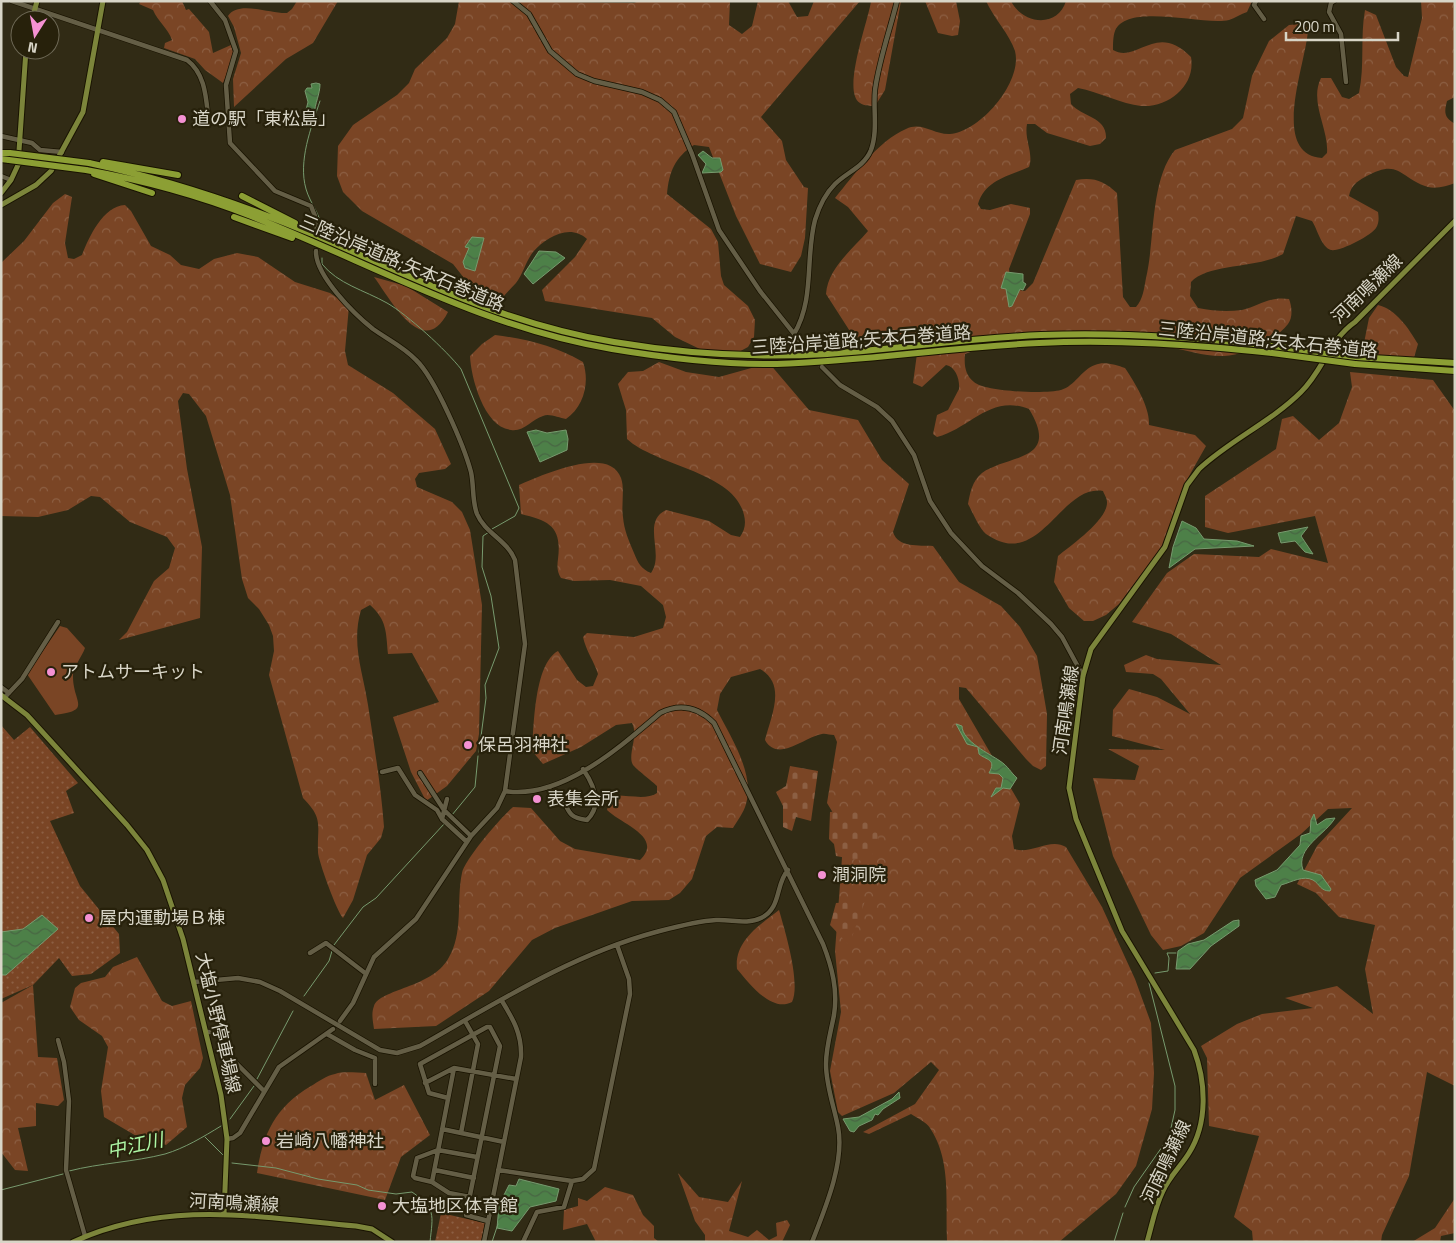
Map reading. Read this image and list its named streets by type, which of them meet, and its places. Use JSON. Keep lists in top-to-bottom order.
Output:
{
  "streets": {
    "highway": ["三陸沿岸道路;矢本石巻道路"],
    "main road": ["河南鳴瀬線", "大塩小野停車場線"]
  },
  "crossings": [
    ["河南鳴瀬線", "大塩小野停車場線"]
  ],
  "water": ["中江川"],
  "places": [
    "道の駅「東松島」",
    "アトムサーキット",
    "保呂羽神社",
    "表集会所",
    "澗洞院",
    "屋内運動場Ｂ棟",
    "岩崎八幡神社",
    "大塩地区体育館"
  ],
  "scale_bar": "200 m",
  "north": "bottom"
}
